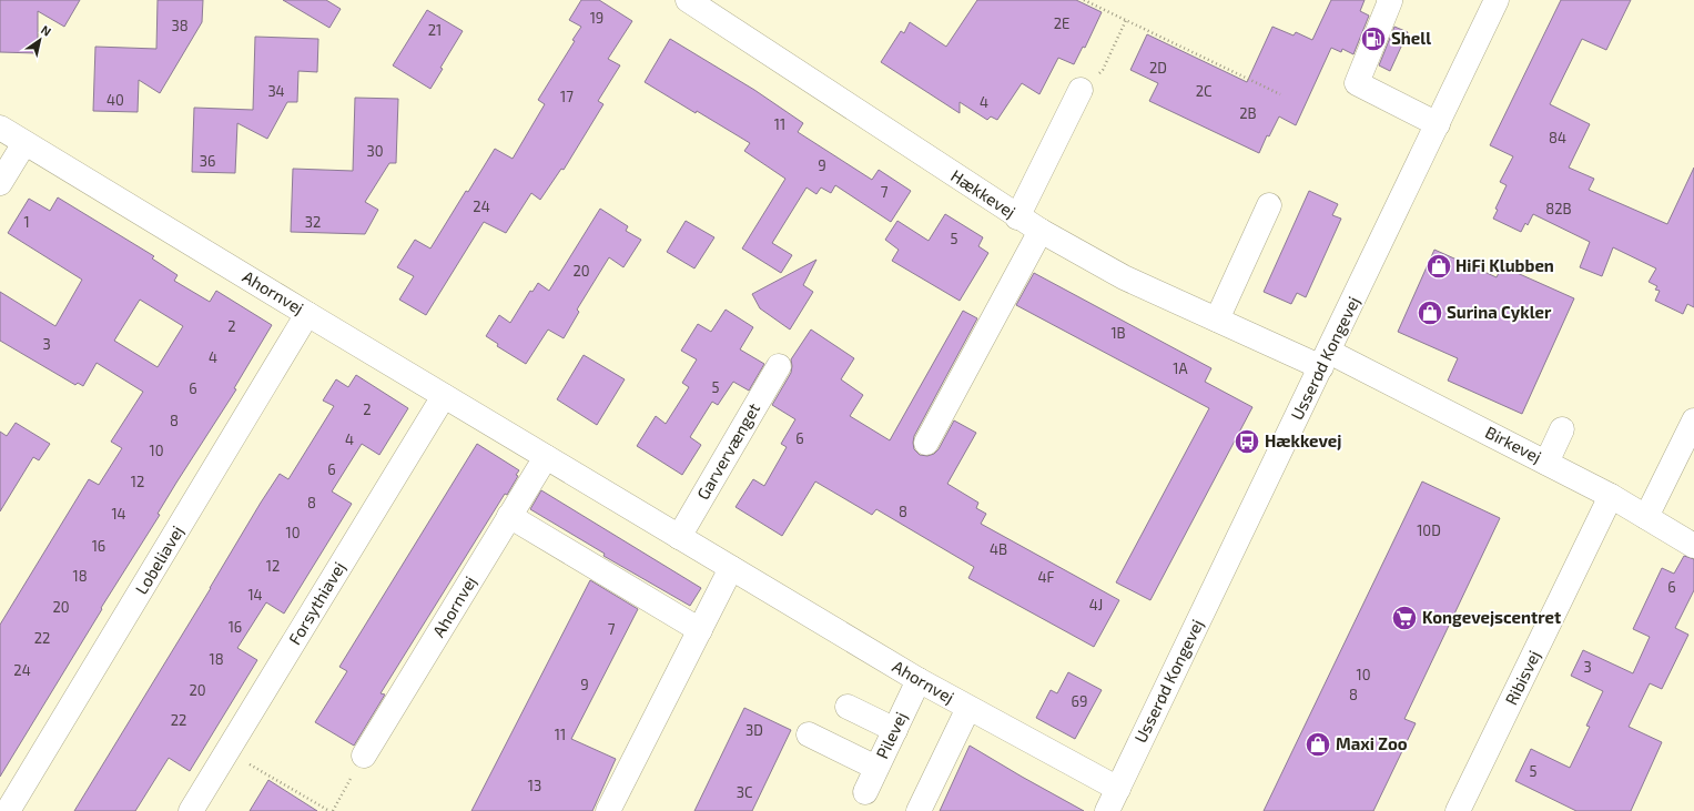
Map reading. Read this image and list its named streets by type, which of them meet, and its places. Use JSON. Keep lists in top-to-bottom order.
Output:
{
  "streets": {
    "street": [
      "Hækkevej",
      "Ahornvej",
      "Usserød Kongevej",
      "Birkevej",
      "Garvervænget",
      "Lobeliavej",
      "Forsythiavej",
      "Ribisvej",
      "Pilevej"
    ]
  },
  "crossings": [
    ["Hækkevej", "Usserød Kongevej"],
    ["Hækkevej", "Birkevej"],
    ["Ahornvej", "Usserød Kongevej"],
    ["Ahornvej", "Garvervænget"],
    ["Ahornvej", "Lobeliavej"],
    ["Ahornvej", "Forsythiavej"],
    ["Ahornvej", "Pilevej"],
    ["Usserød Kongevej", "Birkevej"],
    ["Birkevej", "Ribisvej"]
  ],
  "places": {
    "fuel station": ["Shell"],
    "shop": ["HiFi Klubben", "Surina Cykler", "Maxi Zoo"],
    "bus stop": ["Hækkevej"],
    "supermarket": ["Kongevejscentret"]
  },
  "house_numbers": [
    "19",
    "2E",
    "38",
    "21",
    "2D",
    "34",
    "2C",
    "17",
    "40",
    "4",
    "2B",
    "11",
    "84",
    "30",
    "36",
    "9",
    "7",
    "24",
    "82B",
    "1",
    "32",
    "5",
    "20",
    "2",
    "1B",
    "3",
    "4",
    "1A",
    "5",
    "6",
    "2",
    "8",
    "6",
    "4",
    "10",
    "6",
    "12",
    "8",
    "8",
    "14",
    "10D",
    "10",
    "16",
    "4B",
    "12",
    "18",
    "4F",
    "6",
    "14",
    "4J",
    "20",
    "16",
    "7",
    "22",
    "18",
    "3",
    "24",
    "10",
    "9",
    "20",
    "8",
    "69",
    "22",
    "3D",
    "11",
    "5",
    "13",
    "3C"
  ],
  "north": "top right"
}
